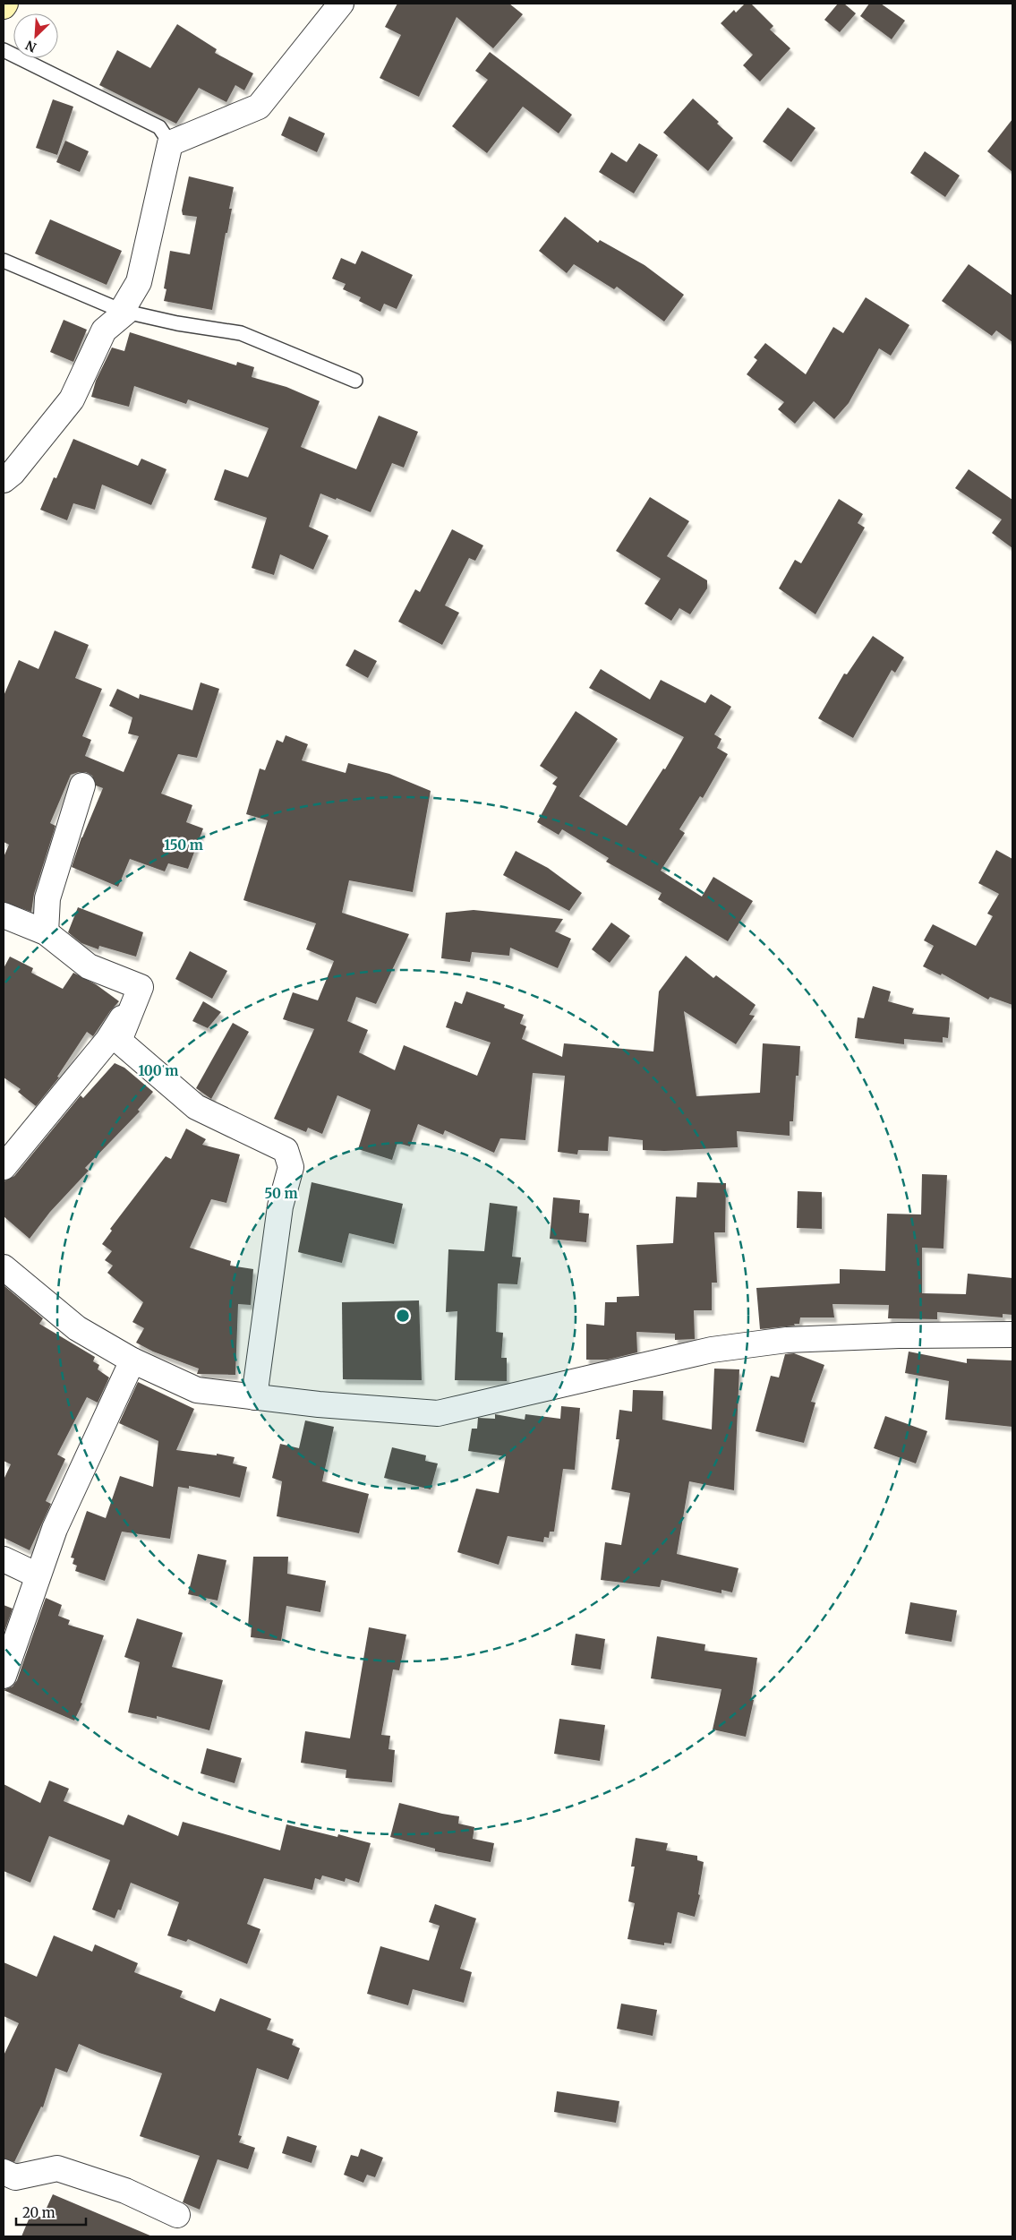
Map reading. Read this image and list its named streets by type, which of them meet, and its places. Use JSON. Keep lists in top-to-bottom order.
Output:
{
  "scale_bar": "20 m",
  "north": "bottom left",
  "rings": ["150 m", "100 m", "50 m"]
}
